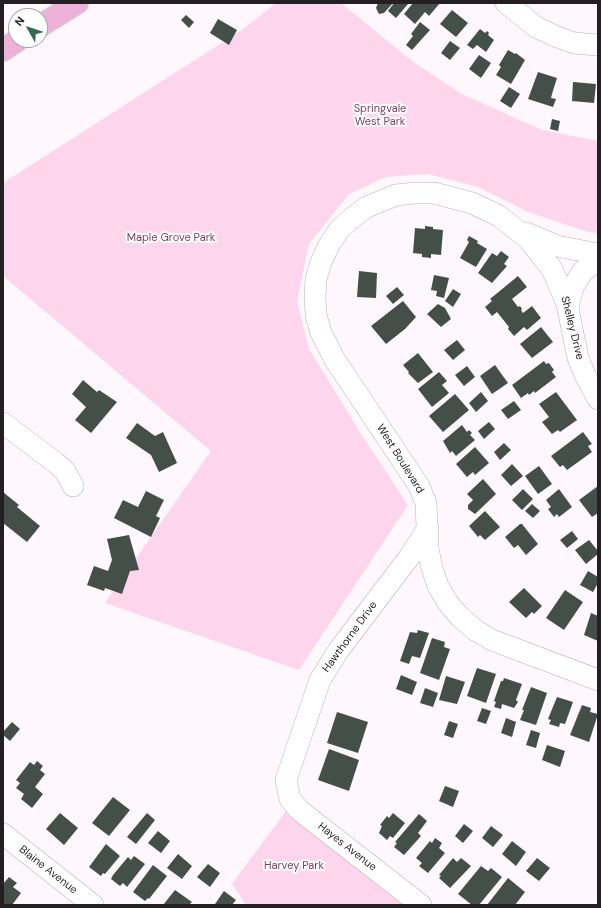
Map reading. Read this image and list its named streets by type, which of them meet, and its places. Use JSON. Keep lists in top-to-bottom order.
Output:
{
  "streets": {
    "street": [
      "Shelley Drive",
      "West Boulevard",
      "Hawthorne Drive",
      "Hayes Avenue",
      "Blaine Avenue"
    ]
  },
  "crossings": [
    ["Shelley Drive", "West Boulevard"],
    ["West Boulevard", "Hawthorne Drive"],
    ["Hawthorne Drive", "Hayes Avenue"]
  ],
  "parks": ["Springvale West Park", "Maple Grove Park", "Harvey Park"],
  "north": "top left"
}
